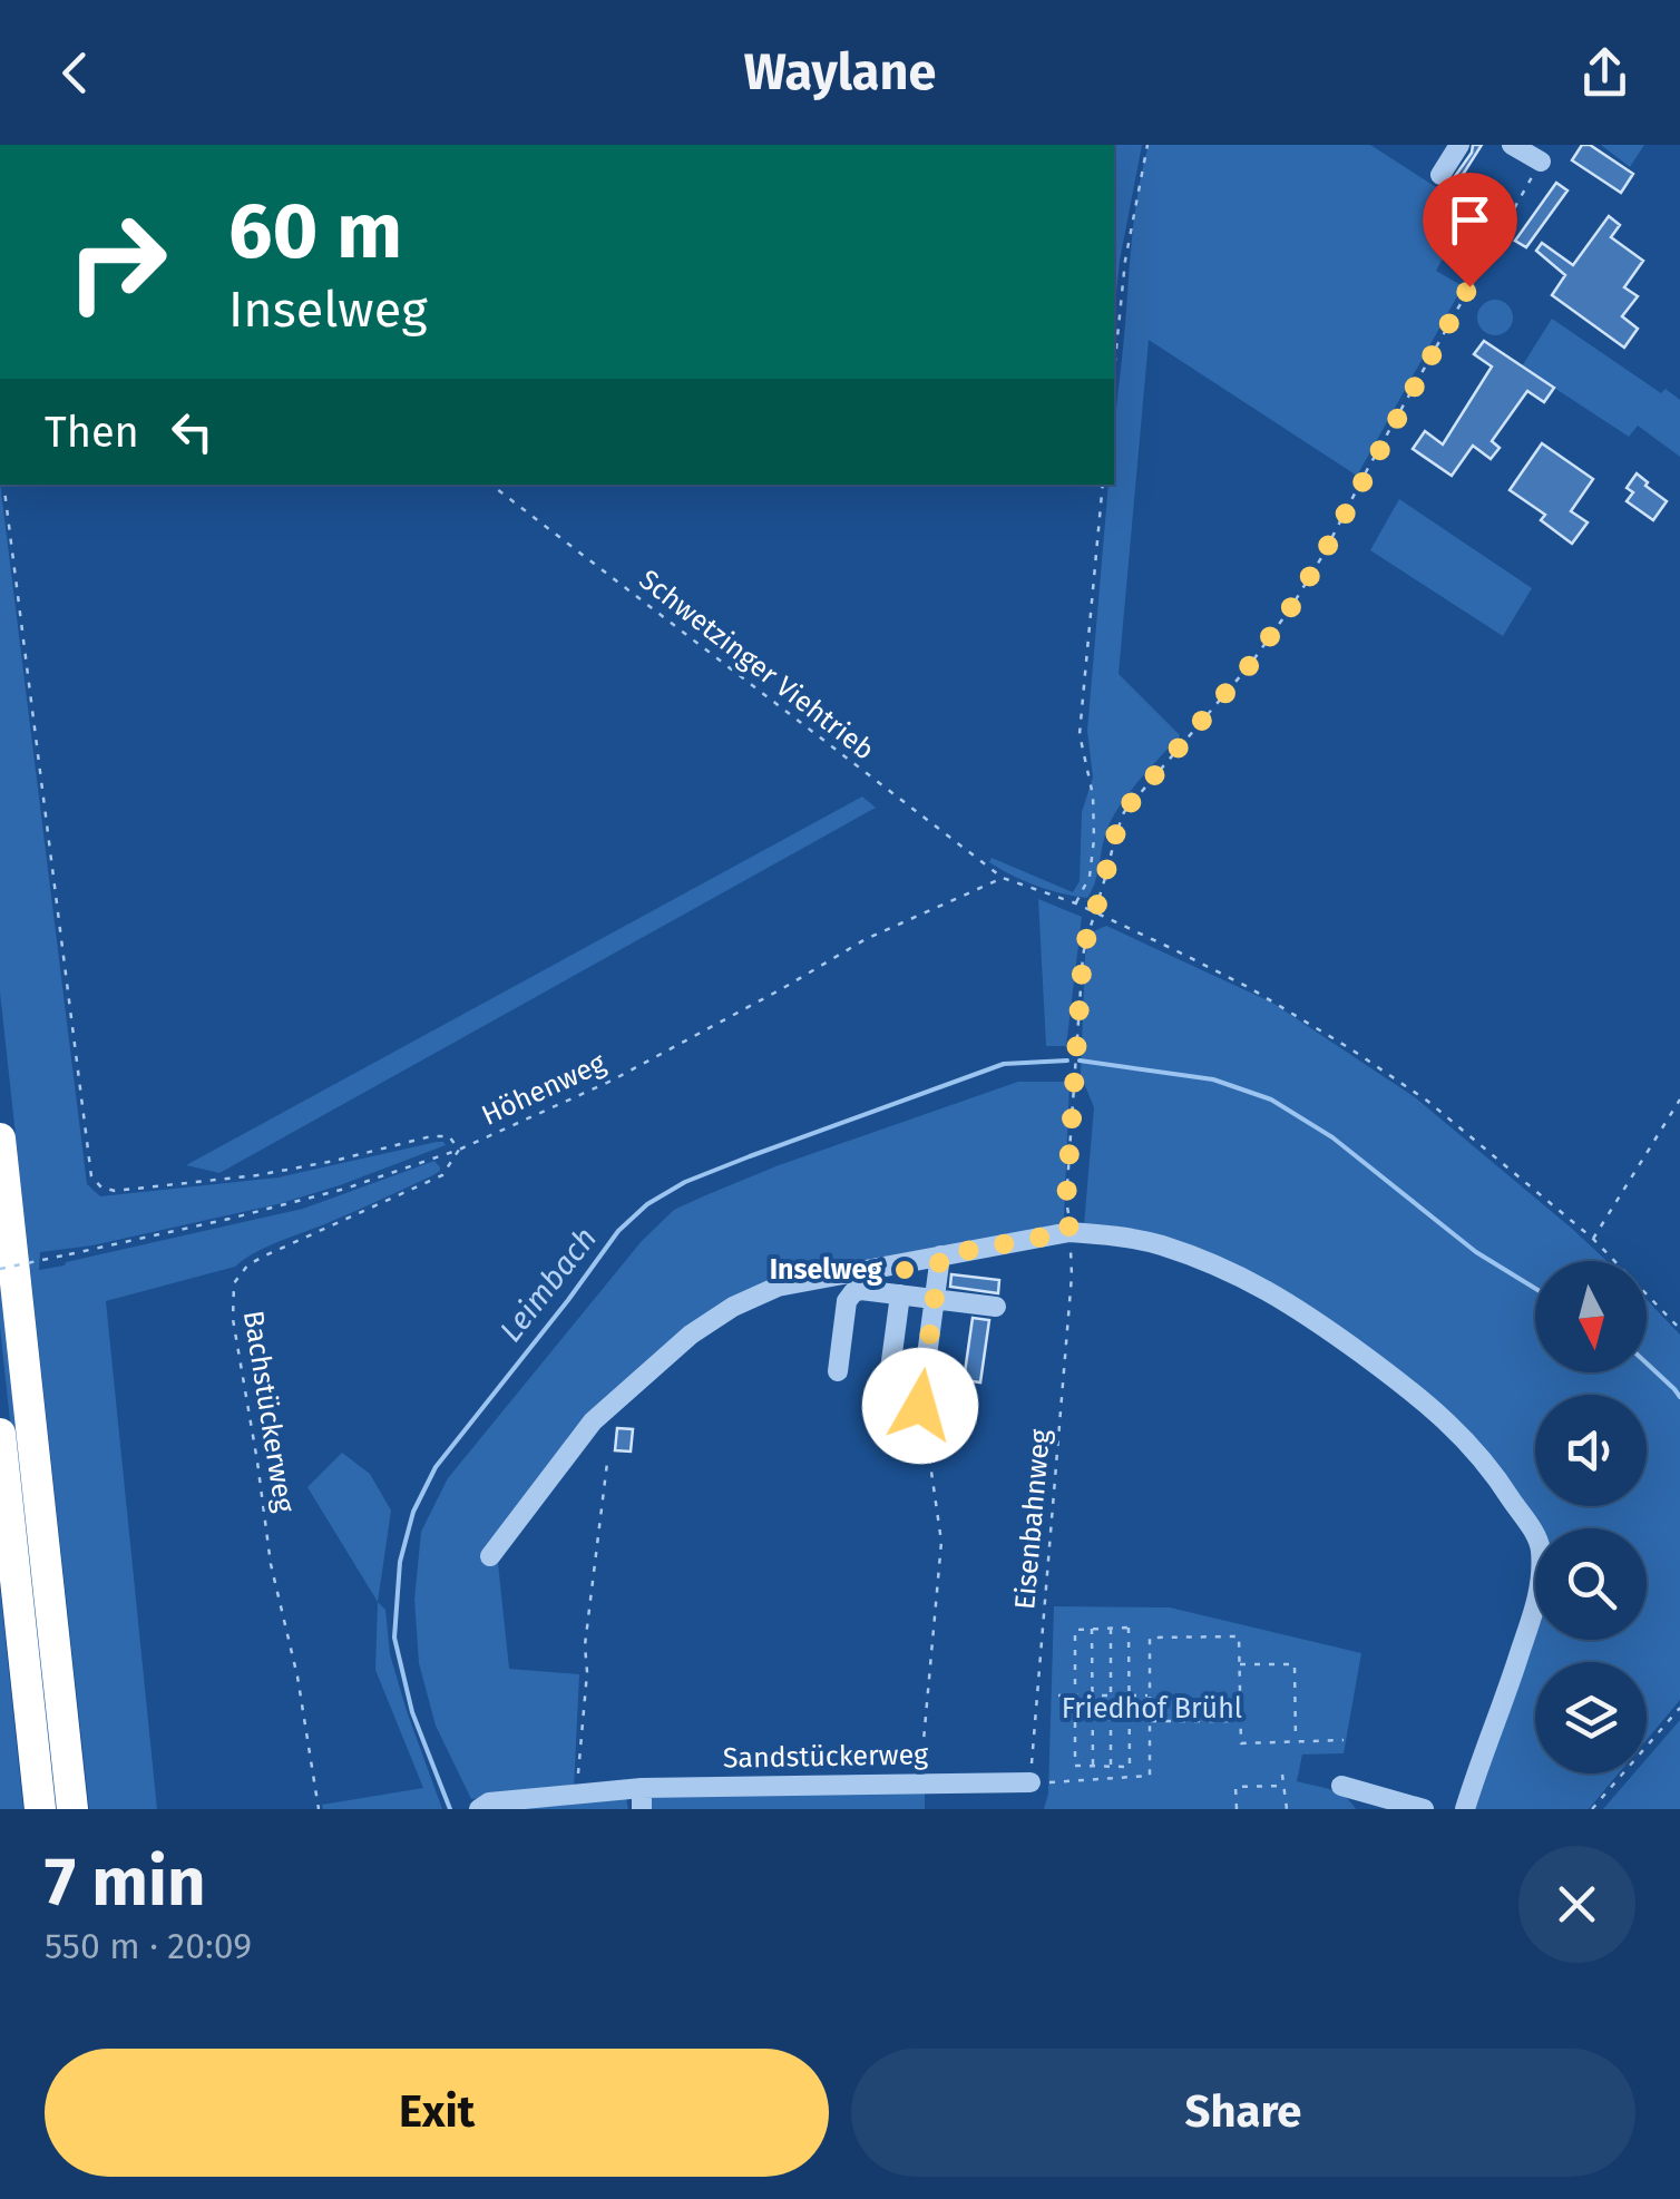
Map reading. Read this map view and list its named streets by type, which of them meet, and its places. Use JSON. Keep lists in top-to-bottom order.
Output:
{
  "streets": {
    "lane": ["Sandstückerweg"],
    "path": [
      "Schwetzinger Viehtrieb",
      "Höhenweg",
      "Bachstückerweg",
      "Eisenbahnweg"
    ]
  },
  "crossings": [
    ["Schwetzinger Viehtrieb", "Höhenweg"],
    ["Schwetzinger Viehtrieb", "Eisenbahnweg"],
    ["Höhenweg", "Bachstückerweg"],
    ["Eisenbahnweg", "Sandstückerweg"]
  ],
  "water": ["Leimbach"],
  "parks": ["Friedhof Brühl"],
  "places": ["Inselweg"],
  "north": "bottom",
  "page": {
    "header": "Waylane",
    "turn": ["60 m", "Inselweg"],
    "then": "Then",
    "heading": ["7 min", "550 m · 20:09"],
    "buttons": ["Exit", "Share"]
  }
}
